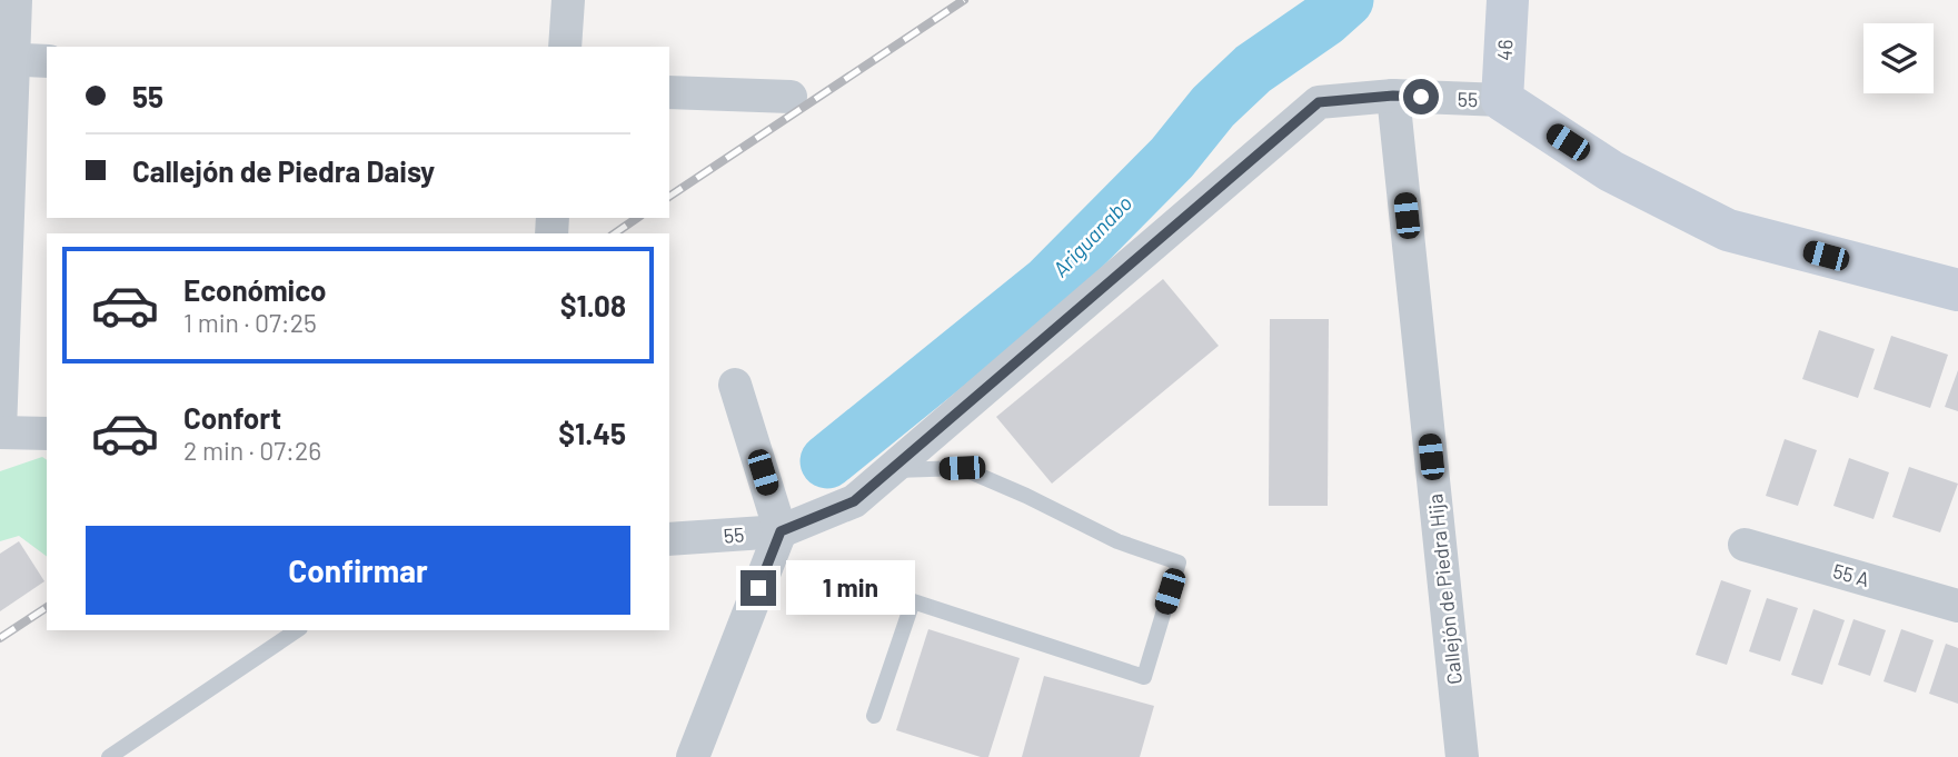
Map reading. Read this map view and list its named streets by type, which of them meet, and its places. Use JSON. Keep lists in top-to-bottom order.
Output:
{
  "streets": {
    "street": [
      "46",
      "55",
      "55 A",
      "Callejón de Piedra Hija"
    ]
  },
  "crossings": [
    ["46", "55"],
    ["55", "Callejón de Piedra Hija"]
  ],
  "water": ["Ariguanabo"],
  "page": {
    "banner": ["55", "Callejón de Piedra Daisy"],
    "list": [
      {
        "name": "Económico",
        "note": "1 min · 07:25",
        "value": "$1.08"
      },
      {
        "name": "Confort",
        "note": "2 min · 07:26",
        "value": "$1.45"
      }
    ],
    "buttons": "Confirmar",
    "bubble": "1 min"
  }
}
